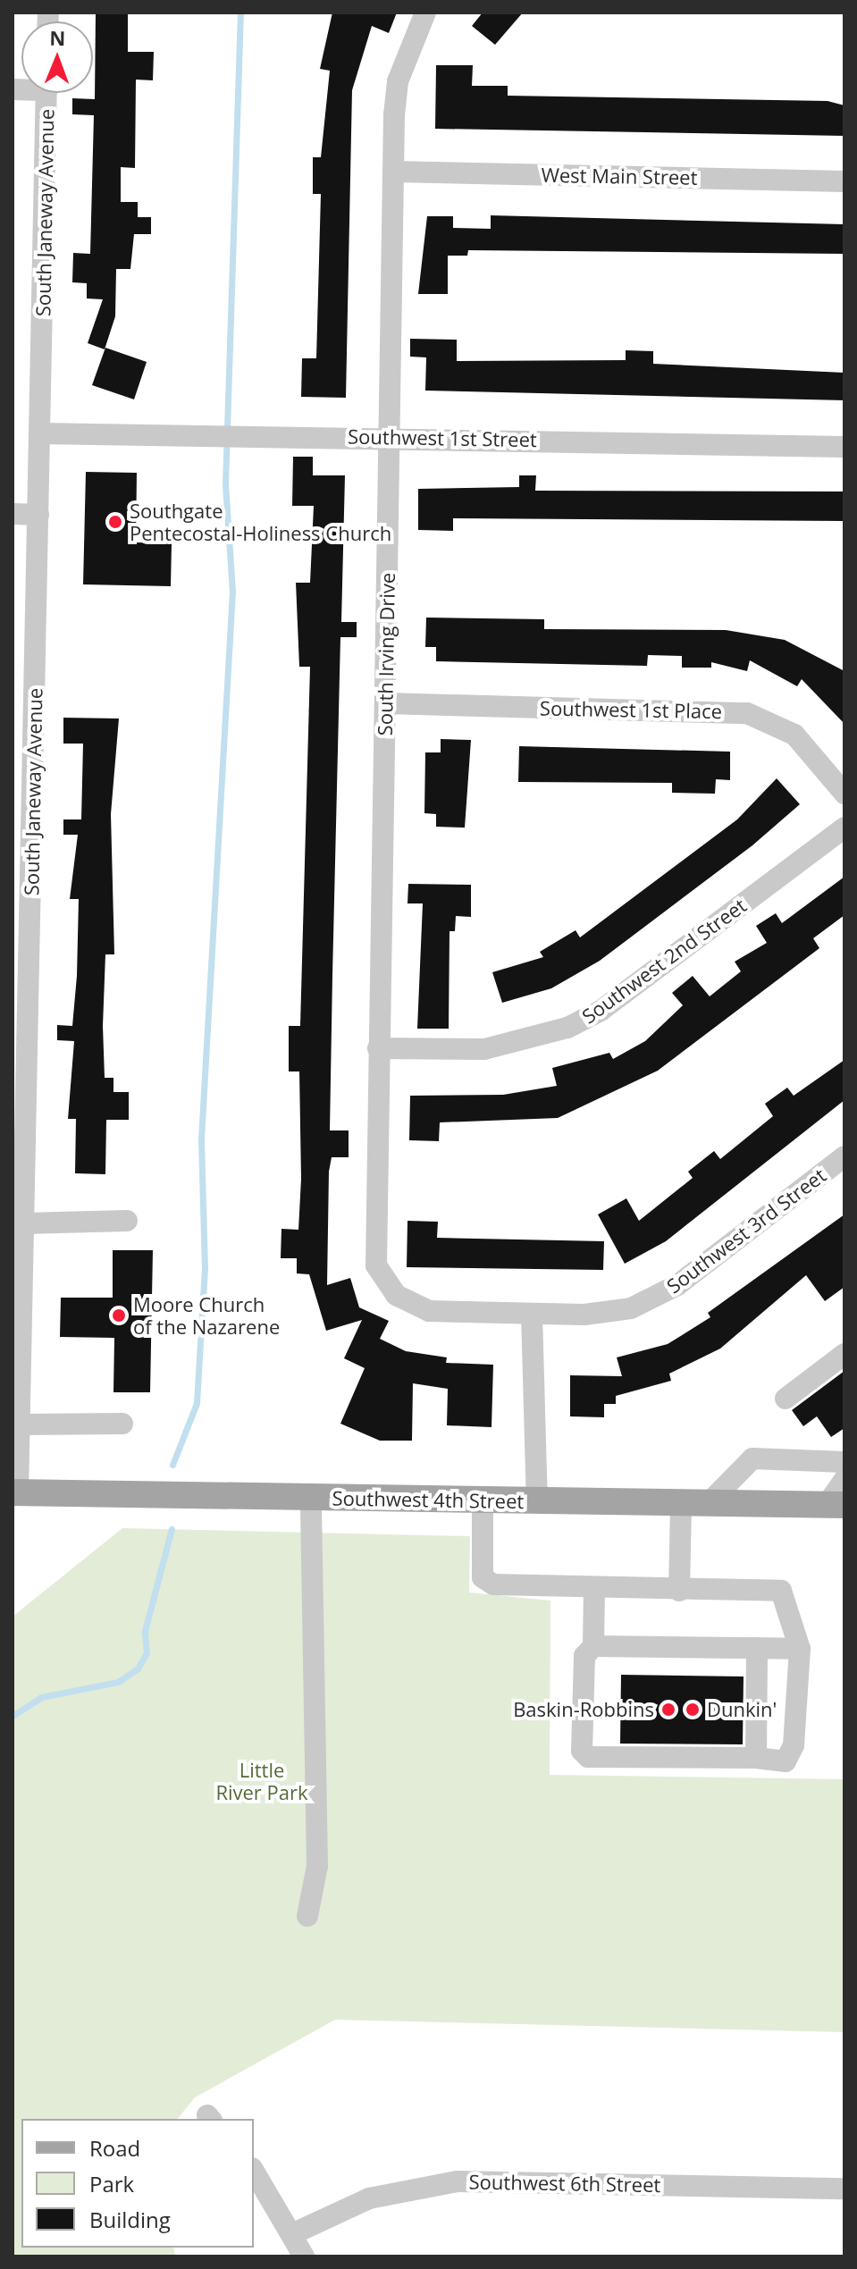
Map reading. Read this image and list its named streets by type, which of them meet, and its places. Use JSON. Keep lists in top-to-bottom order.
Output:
{
  "streets": {
    "main road": ["Southwest 4th Street"],
    "street": [
      "West Main Street",
      "South Janeway Avenue",
      "Southwest 1st Street",
      "South Irving Drive",
      "Southwest 1st Place",
      "Southwest 2nd Street",
      "Southwest 3rd Street",
      "Southwest 6th Street"
    ]
  },
  "crossings": [
    ["West Main Street", "South Irving Drive"],
    ["South Janeway Avenue", "Southwest 1st Street"],
    ["South Janeway Avenue", "Southwest 4th Street"],
    ["Southwest 1st Street", "South Irving Drive"],
    ["South Irving Drive", "Southwest 1st Place"],
    ["South Irving Drive", "Southwest 2nd Street"],
    ["South Irving Drive", "Southwest 3rd Street"]
  ],
  "parks": ["Little River Park"],
  "places": [
    "Southgate Pentecostal-Holiness Church",
    "Moore Church of the Nazarene",
    "Baskin-Robbins",
    "Dunkin'"
  ],
  "legend": ["Road", "Park", "Building"],
  "north": "top"
}
